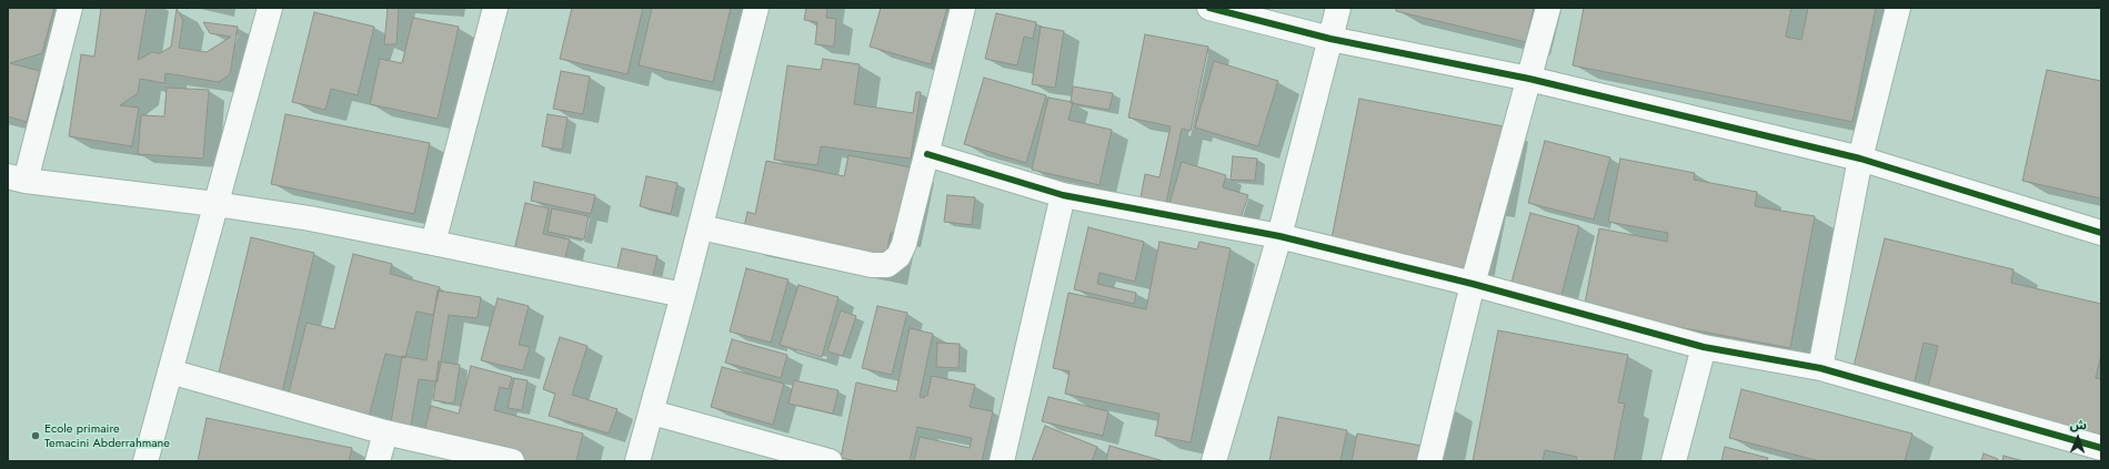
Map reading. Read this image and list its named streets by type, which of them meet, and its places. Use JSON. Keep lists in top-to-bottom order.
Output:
{
  "places": ["Ecole primaire Temacini Abderrahmane"],
  "north": "top"
}
